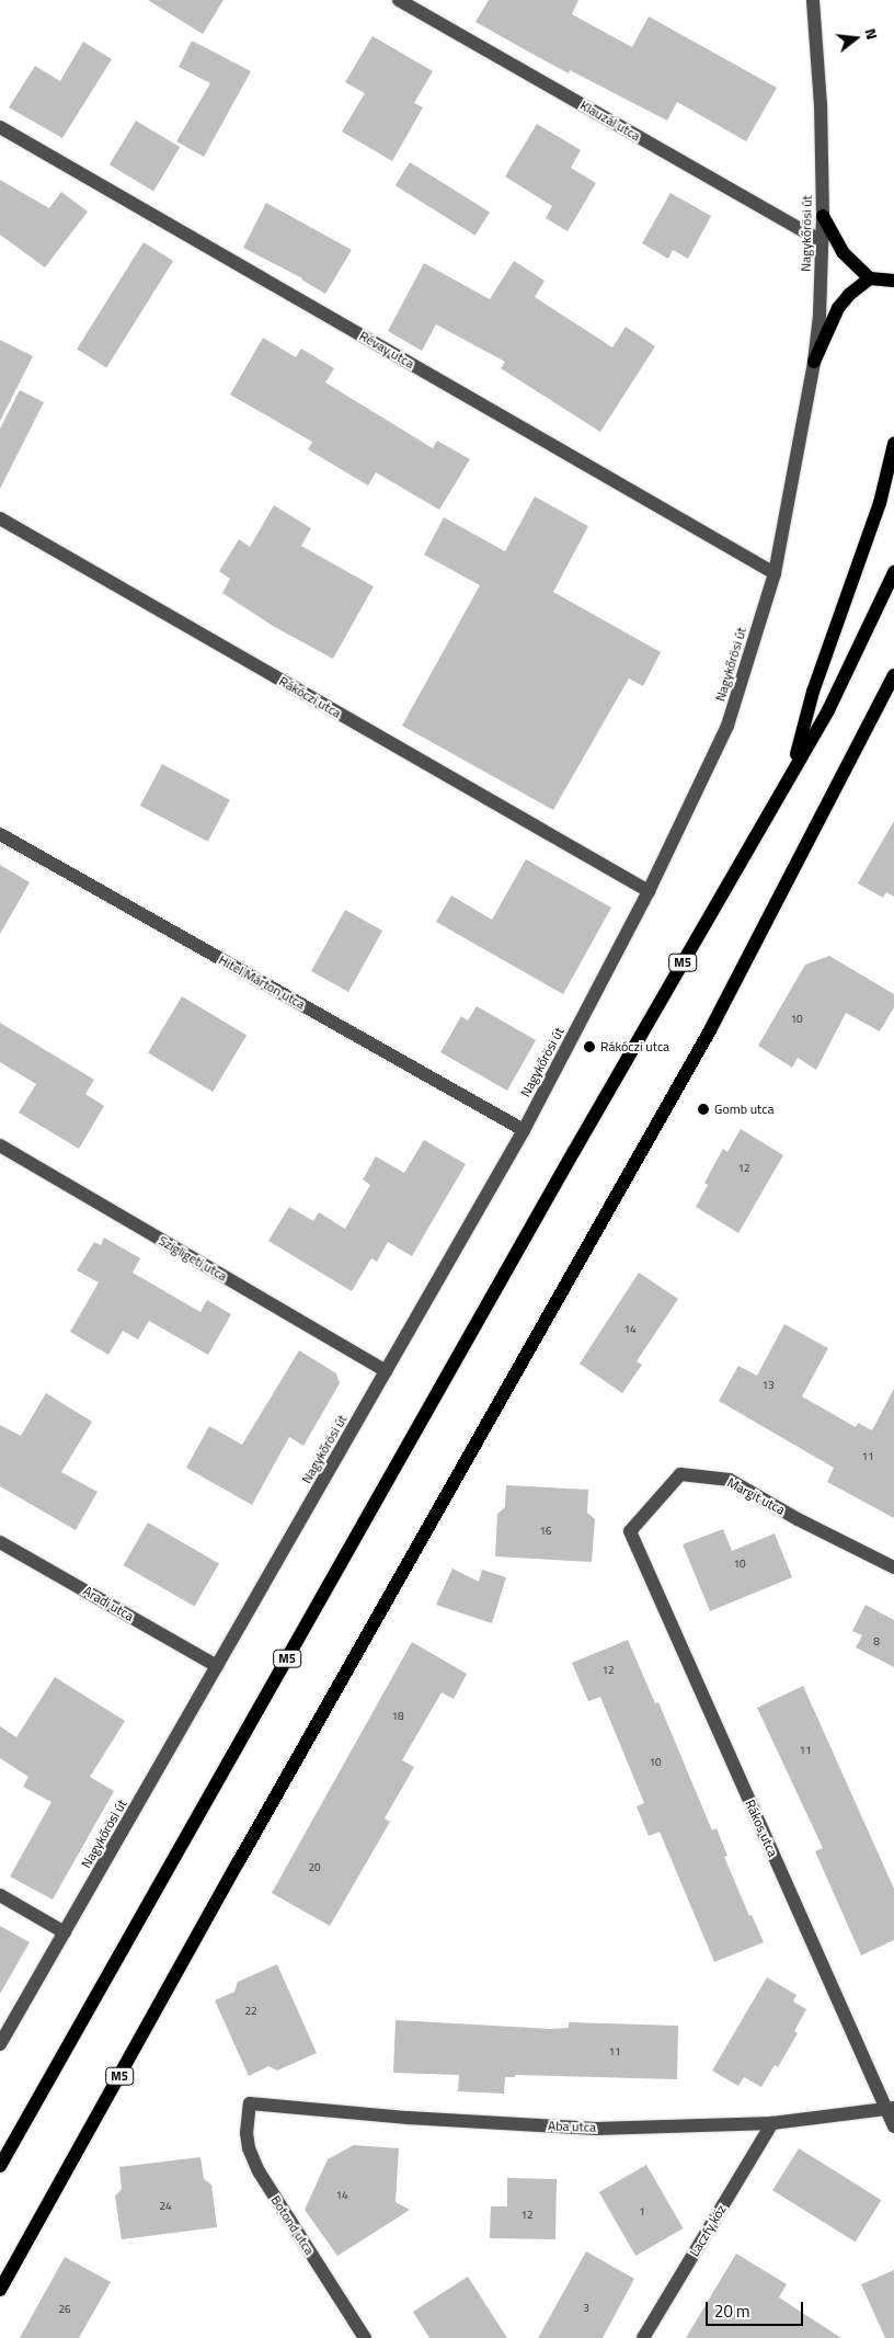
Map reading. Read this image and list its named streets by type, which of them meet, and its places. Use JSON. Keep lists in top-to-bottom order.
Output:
{
  "streets": {
    "main road": ["M5"],
    "street": [
      "Klauzál utca",
      "Nagykőrösi út",
      "Révay utca",
      "Rákóczi utca",
      "Hitel Márton utca",
      "Szigligeti utca",
      "Margit utca",
      "Aradi utca",
      "Rákos utca",
      "Aba utca",
      "Botond utca",
      "Laczfy köz"
    ]
  },
  "crossings": [
    ["Klauzál utca", "Nagykőrösi út"],
    ["Nagykőrösi út", "Révay utca"],
    ["Nagykőrösi út", "Rákóczi utca"],
    ["Nagykőrösi út", "Hitel Márton utca"],
    ["Nagykőrösi út", "Szigligeti utca"],
    ["Nagykőrösi út", "Aradi utca"],
    ["Margit utca", "Rákos utca"],
    ["Rákos utca", "Aba utca"],
    ["Aba utca", "Botond utca"],
    ["Aba utca", "Laczfy köz"]
  ],
  "places": ["Rákóczi utca", "Gomb utca"],
  "house_numbers": [
    "10",
    "12",
    "14",
    "13",
    "11",
    "16",
    "10",
    "8",
    "12",
    "18",
    "11",
    "10",
    "20",
    "22",
    "11",
    "14",
    "24",
    "1",
    "12",
    "3",
    "26"
  ],
  "scale_bar": "20 m",
  "north": "right"
}
